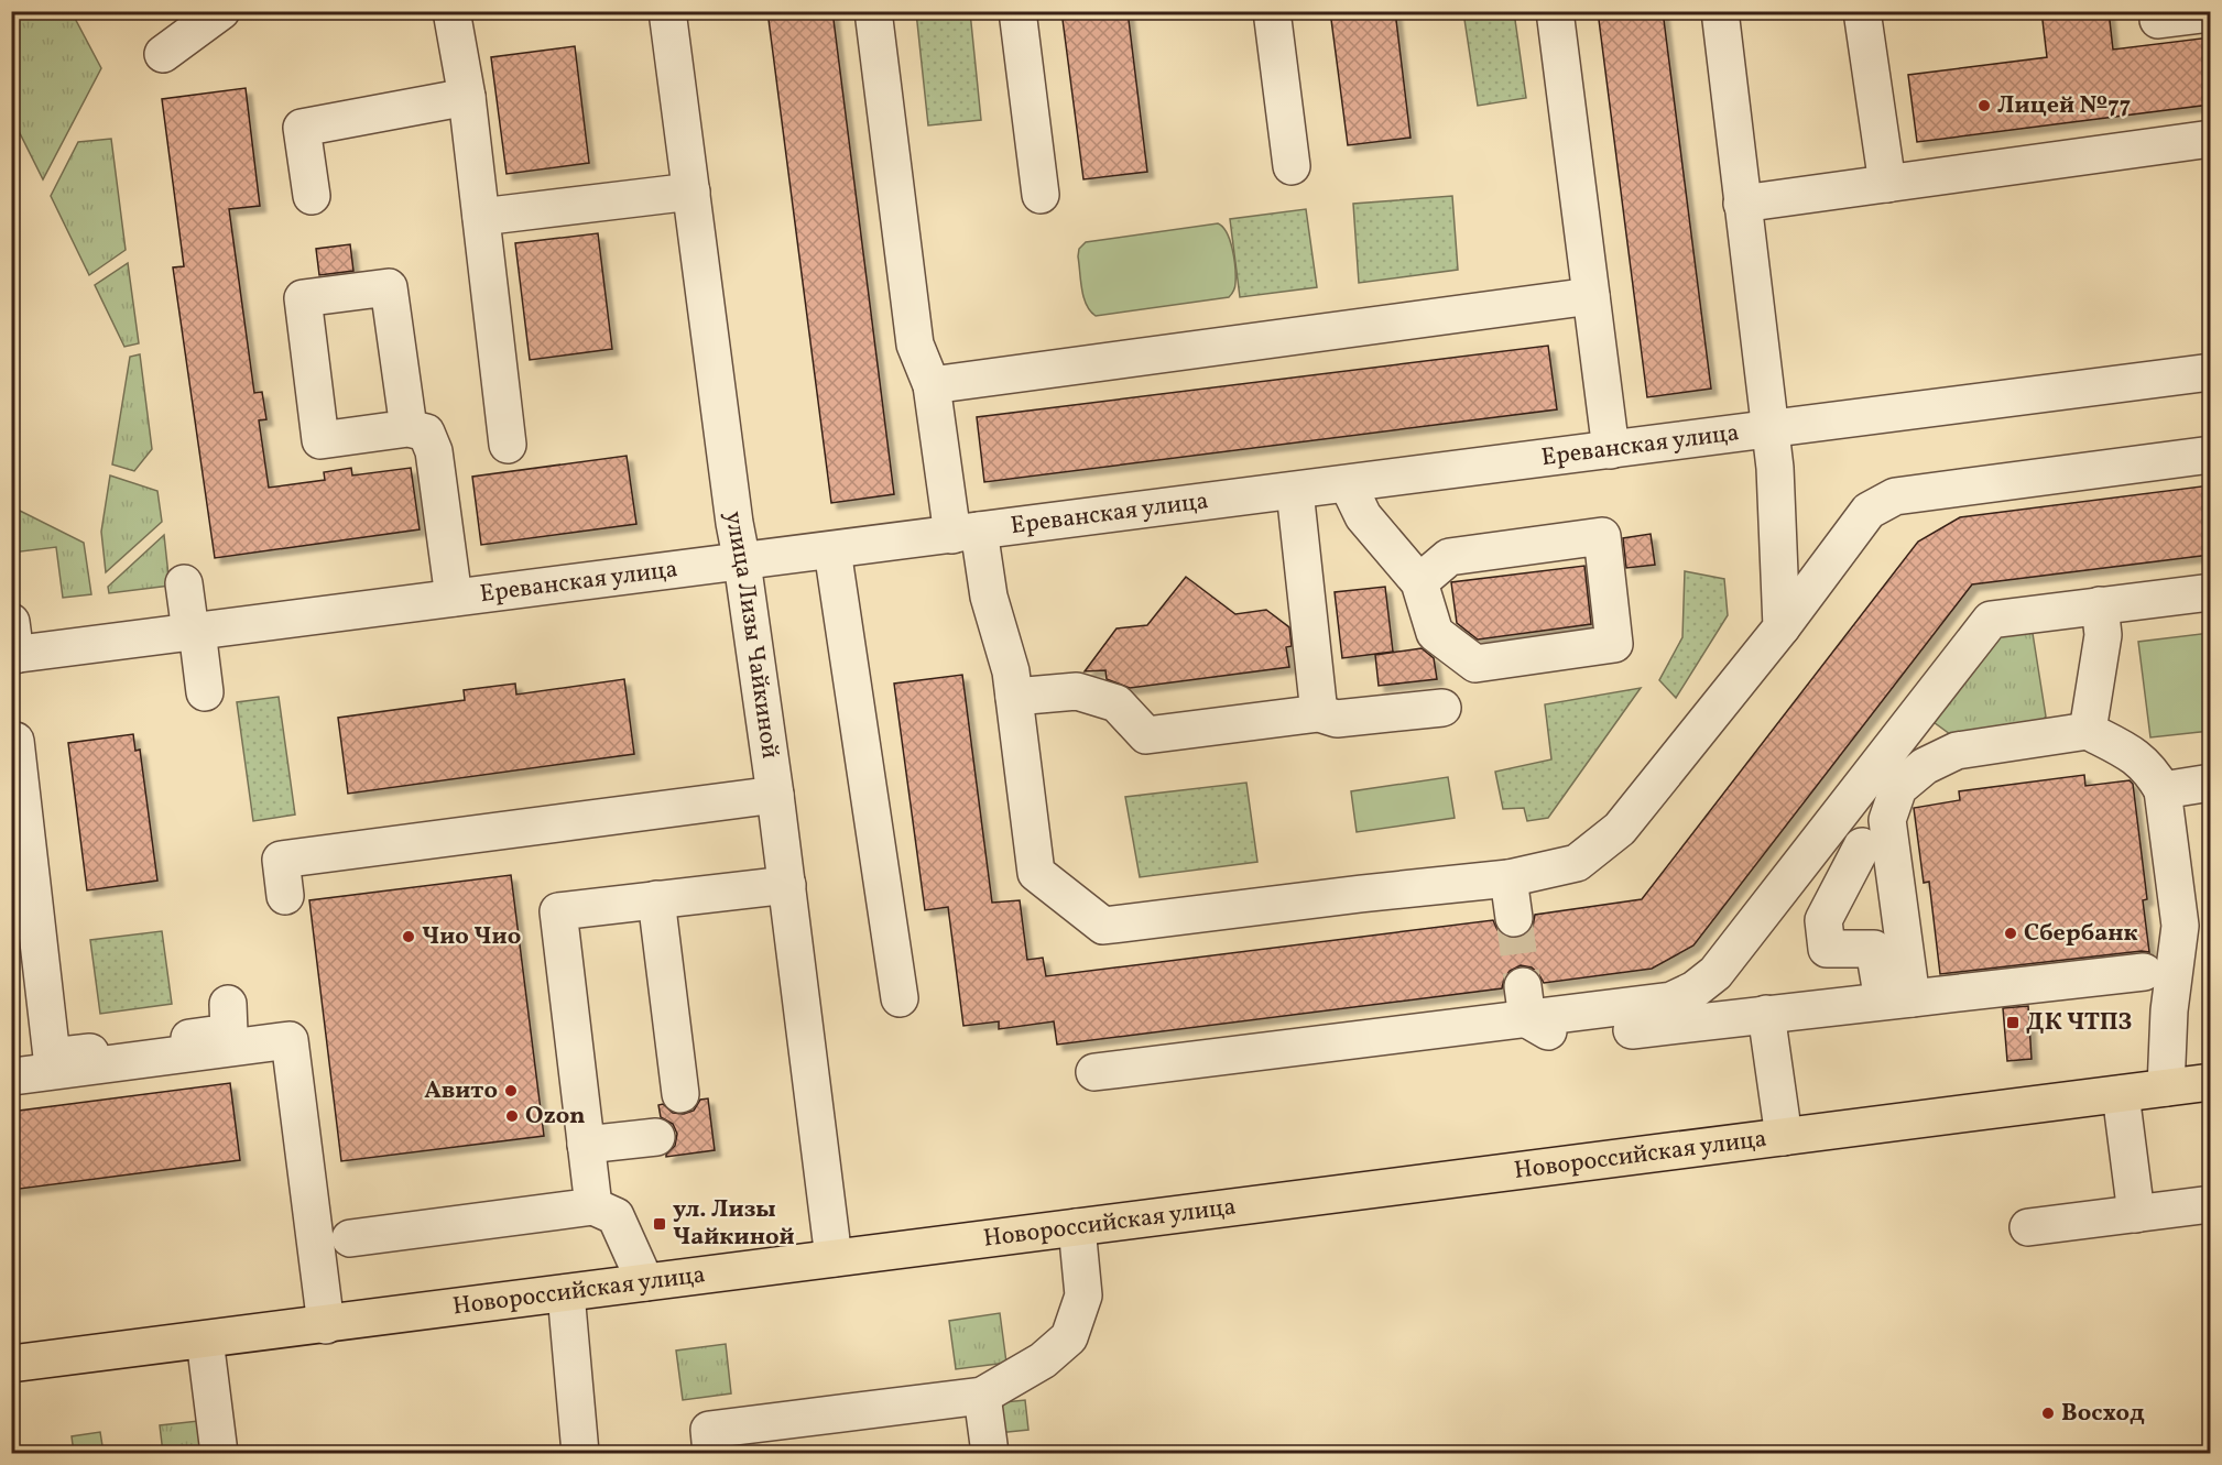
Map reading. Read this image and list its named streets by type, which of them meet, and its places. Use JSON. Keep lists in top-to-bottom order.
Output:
{
  "streets": {
    "main road": ["Новороссийская улица"],
    "street": ["Ереванская улица", "улица Лизы Чайкиной"]
  },
  "crossings": [
    ["Ереванская улица", "улица Лизы Чайкиной"],
    ["улица Лизы Чайкиной", "Новороссийская улица"]
  ],
  "places": {
    "other": [
      "Лицей №77",
      "Сбербанк",
      "Чио Чио",
      "Авито",
      "Ozon",
      "Восход"
    ],
    "transit": ["ДК ЧТПЗ", "ул. Лизы Чайкиной"]
  }
}
